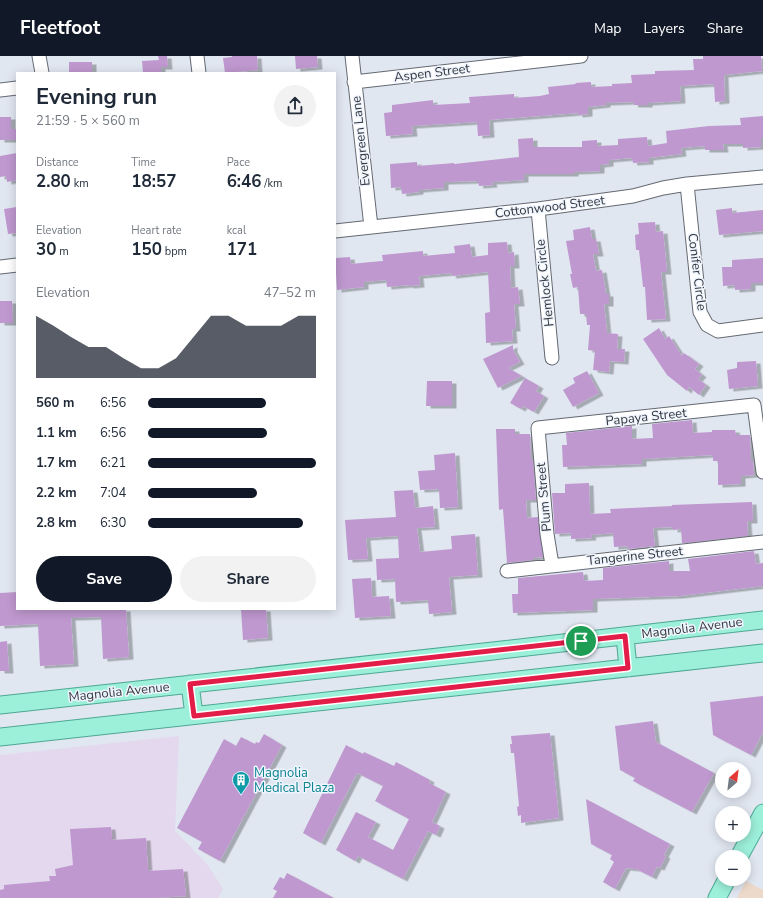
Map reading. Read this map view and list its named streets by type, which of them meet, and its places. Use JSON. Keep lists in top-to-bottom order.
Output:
{
  "streets": {
    "main road": ["Magnolia Avenue"],
    "street": [
      "Aspen Street",
      "Evergreen Lane",
      "Cottonwood Street",
      "Conifer Circle",
      "Hemlock Circle",
      "Papaya Street",
      "Plum Street",
      "Tangerine Street"
    ]
  },
  "crossings": [
    ["Aspen Street", "Evergreen Lane"],
    ["Evergreen Lane", "Cottonwood Street"],
    ["Cottonwood Street", "Conifer Circle"],
    ["Cottonwood Street", "Hemlock Circle"],
    ["Papaya Street", "Plum Street"],
    ["Plum Street", "Tangerine Street"]
  ],
  "places": {
    "building": ["Magnolia Medical Plaza"]
  },
  "north": "top right",
  "page": {
    "header": "Fleetfoot",
    "nav": ["Map", "Layers", "Share"],
    "heading": ["Evening run", "21:59 · 5 × 560 m"],
    "stats": [
      ["Distance", "2.80 km"],
      ["Time", "18:57"],
      ["Pace", "6:46 /km"],
      ["Elevation", "30 m"],
      ["Heart rate", "150 bpm"],
      ["kcal", "171"]
    ],
    "chart": ["Elevation", "47–52 m"],
    "list": [
      {
        "name": "560 m",
        "note": "6:56"
      },
      {
        "name": "1.1 km",
        "note": "6:56"
      },
      {
        "name": "1.7 km",
        "note": "6:21"
      },
      {
        "name": "2.2 km",
        "note": "7:04"
      },
      {
        "name": "2.8 km",
        "note": "6:30"
      }
    ],
    "buttons": ["Save", "Share"],
    "map_buttons": ["+", "−"]
  }
}
